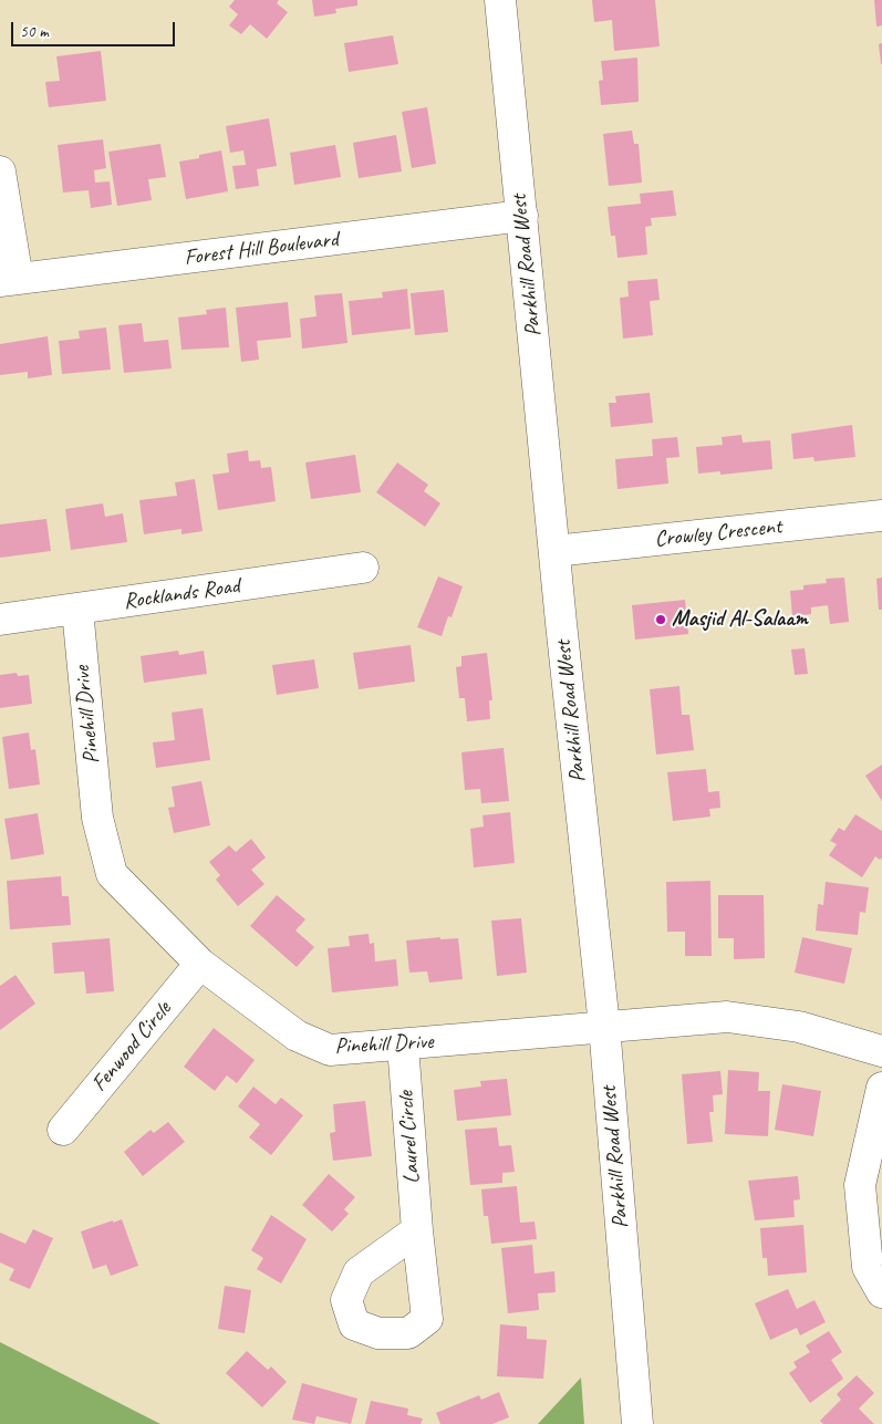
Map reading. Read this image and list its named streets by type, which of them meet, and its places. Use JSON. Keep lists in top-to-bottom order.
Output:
{
  "streets": {
    "street": [
      "Forest Hill Boulevard",
      "Parkhill Road West",
      "Crowley Crescent",
      "Rocklands Road",
      "Pinehill Drive",
      "Fenwood Circle",
      "Laurel Circle"
    ]
  },
  "crossings": [
    ["Forest Hill Boulevard", "Parkhill Road West"],
    ["Parkhill Road West", "Crowley Crescent"],
    ["Parkhill Road West", "Pinehill Drive"],
    ["Rocklands Road", "Pinehill Drive"],
    ["Pinehill Drive", "Fenwood Circle"],
    ["Pinehill Drive", "Laurel Circle"]
  ],
  "places": ["Masjid Al-Salaam"],
  "scale_bar": "50 m"
}
